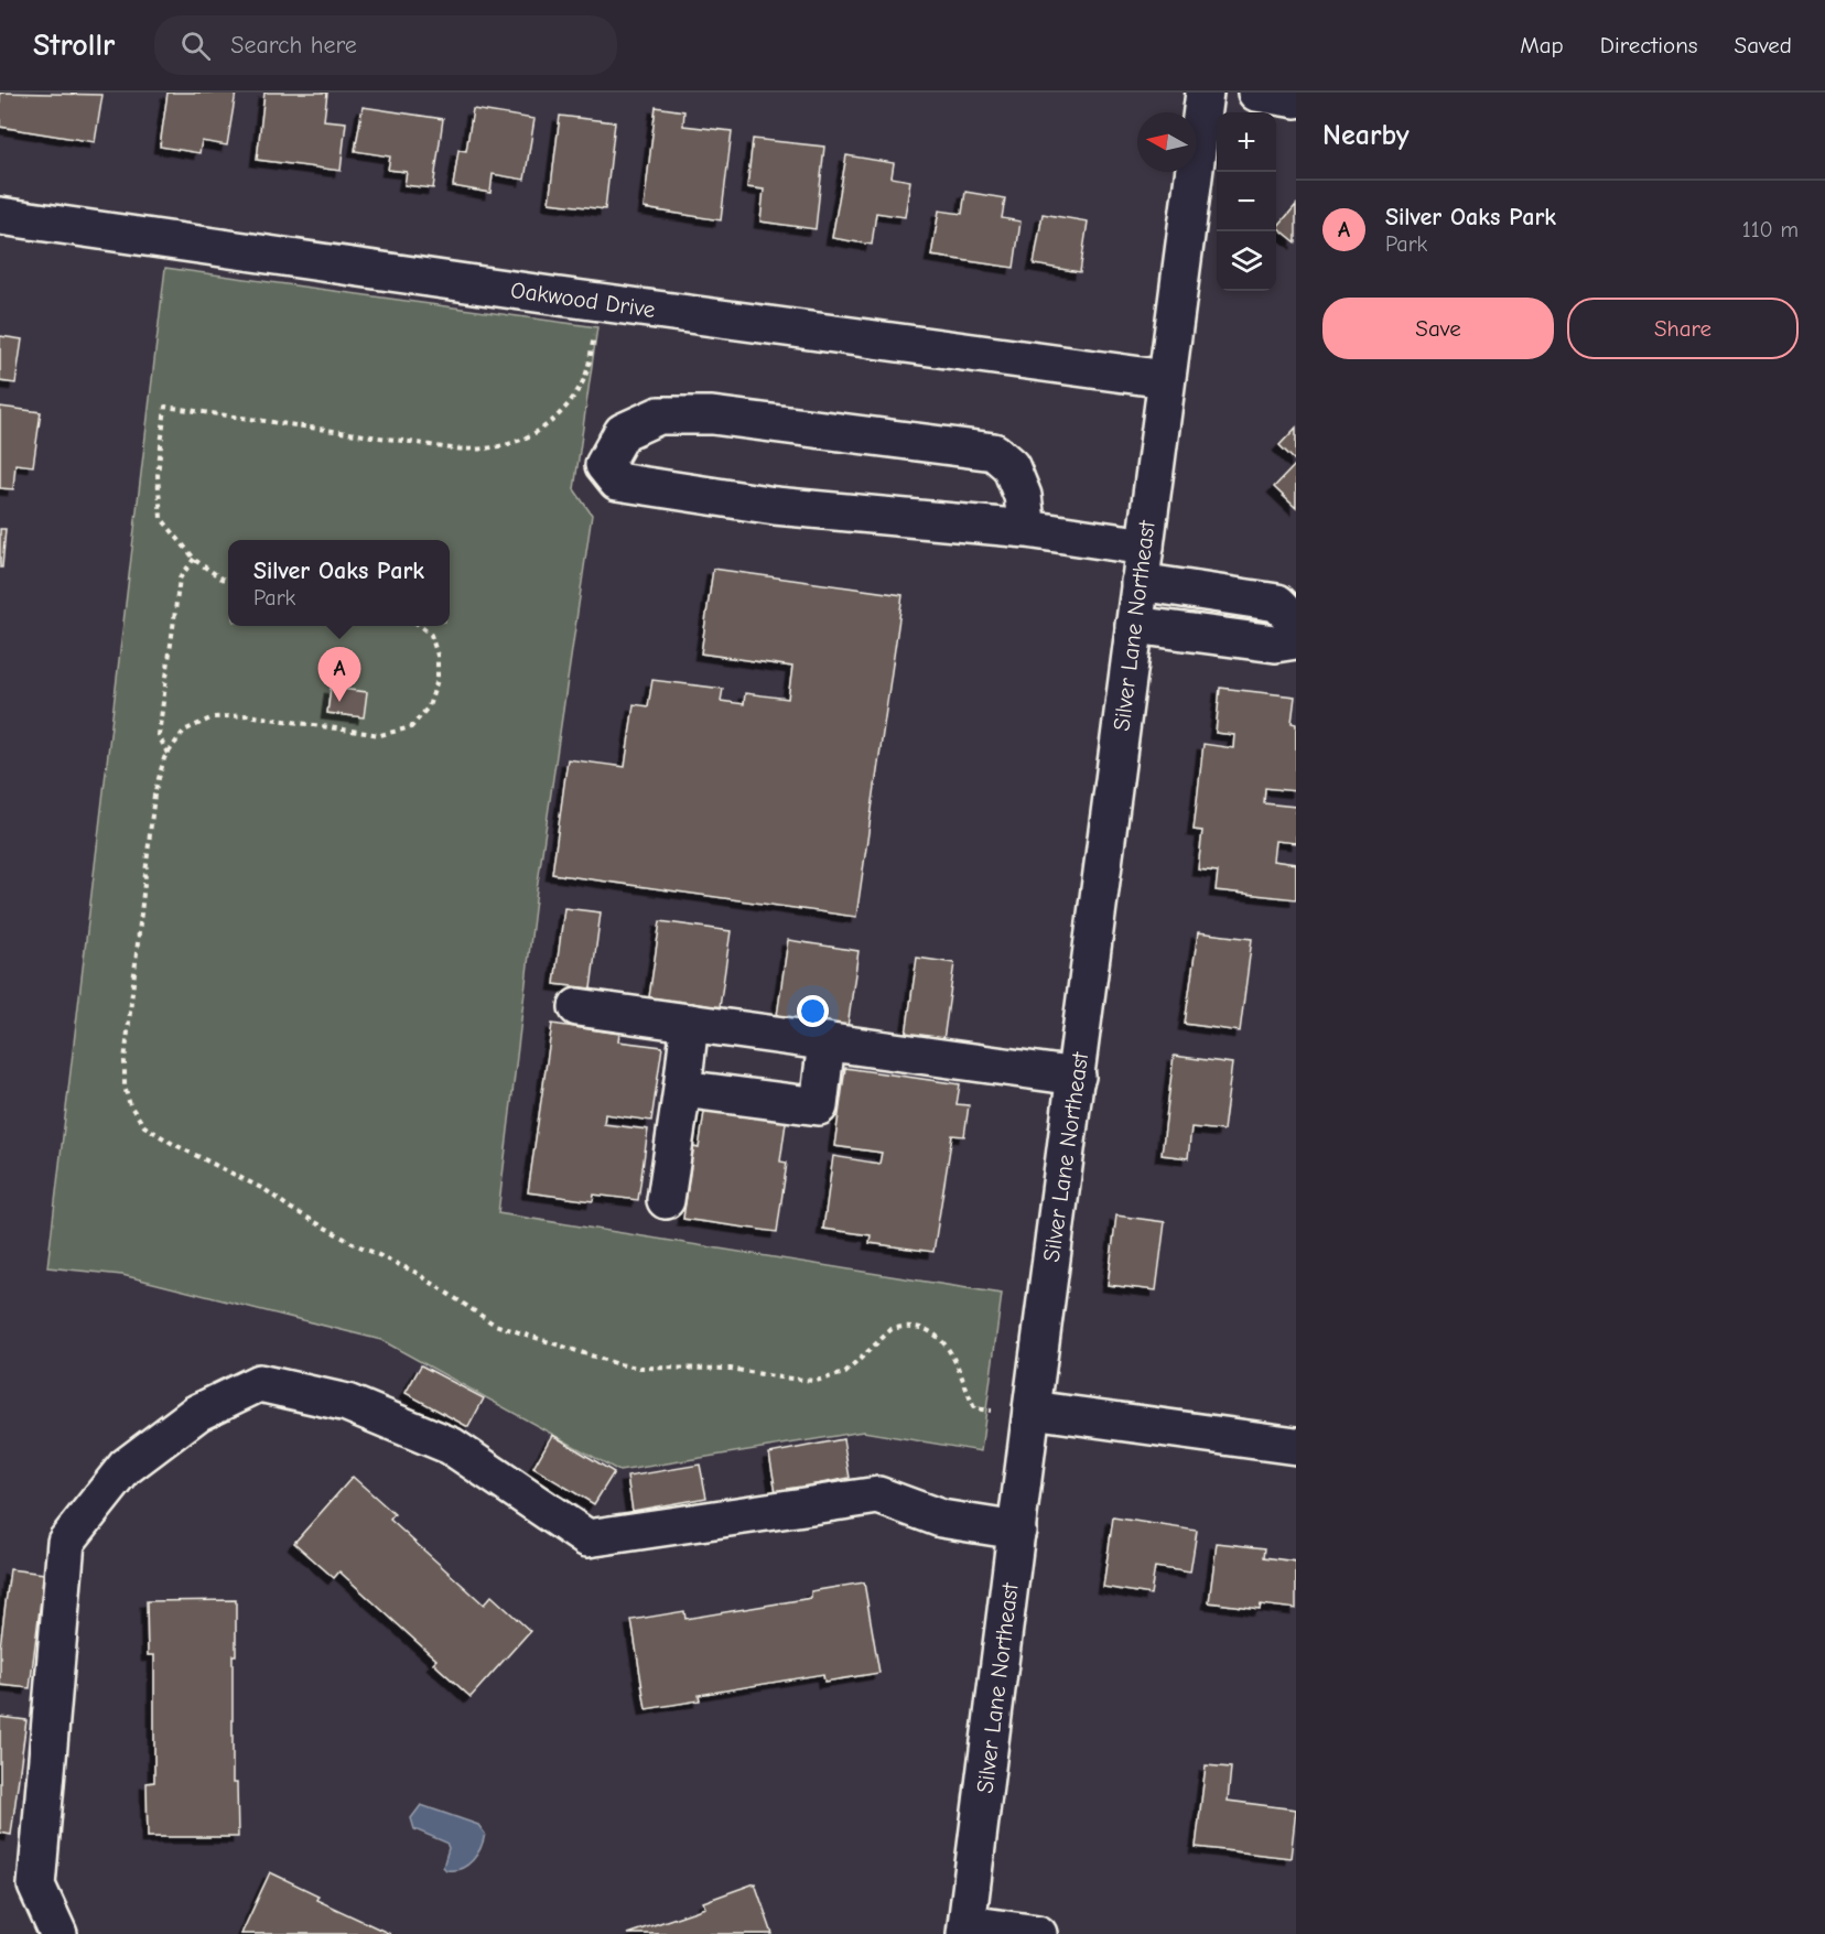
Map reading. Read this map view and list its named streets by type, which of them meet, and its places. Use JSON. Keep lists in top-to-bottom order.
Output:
{
  "streets": {
    "street": ["Oakwood Drive", "Silver Lane Northeast"]
  },
  "crossings": [
    ["Oakwood Drive", "Silver Lane Northeast"]
  ],
  "north": "left",
  "page": {
    "header": "Strollr",
    "search": "Search here",
    "nav": ["Map", "Directions", "Saved"],
    "heading": "Nearby",
    "map_buttons": ["+", "−"],
    "list": [
      {
        "mark": "A",
        "name": "Silver Oaks Park",
        "note": "Park",
        "value": "110 m"
      }
    ],
    "buttons": ["Save", "Share"],
    "popup": ["Silver Oaks Park", "Park"],
    "pins": "A"
  }
}
